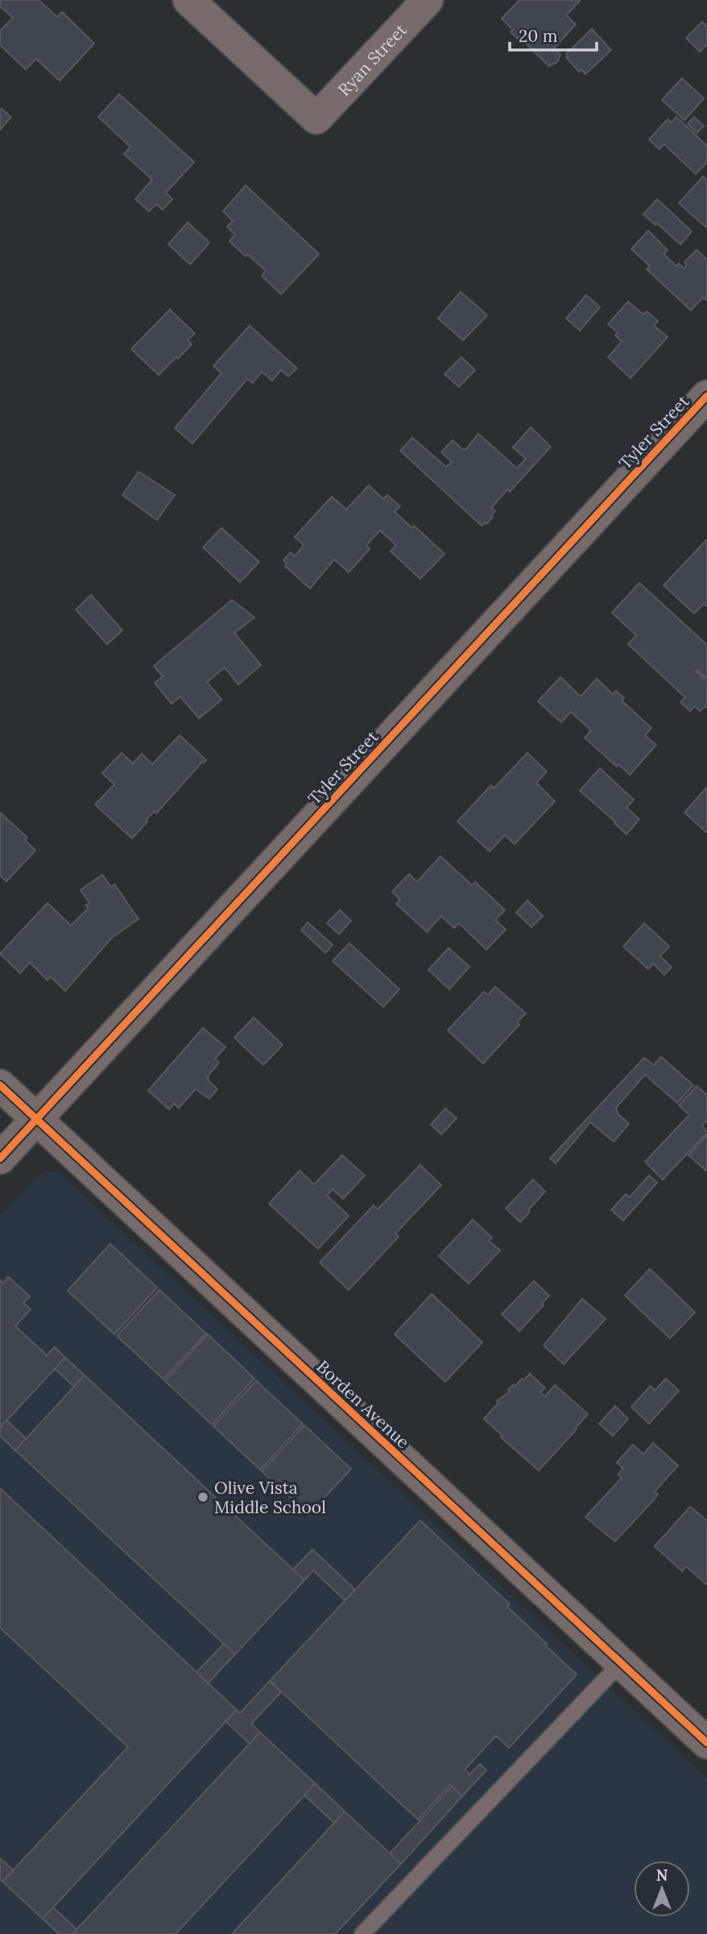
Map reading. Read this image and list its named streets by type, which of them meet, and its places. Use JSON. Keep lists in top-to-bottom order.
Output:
{
  "streets": {
    "street": ["Ryan Street", "Tyler Street", "Borden Avenue"]
  },
  "crossings": [
    ["Tyler Street", "Borden Avenue"]
  ],
  "places": ["Olive Vista Middle School"],
  "scale_bar": "20 m",
  "north": "top"
}
